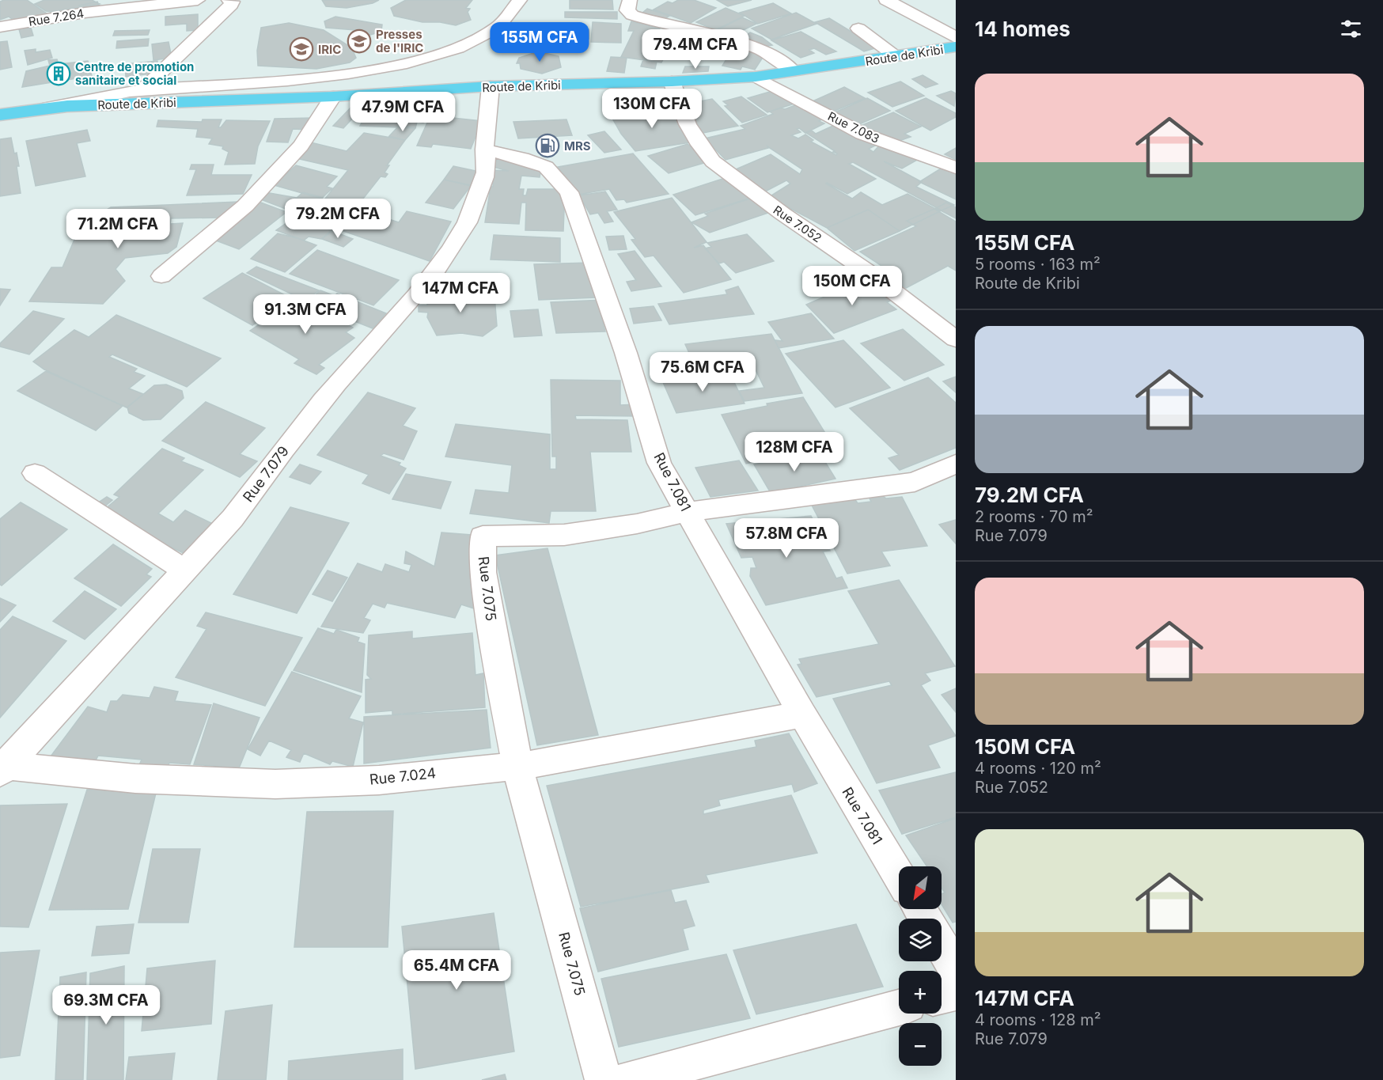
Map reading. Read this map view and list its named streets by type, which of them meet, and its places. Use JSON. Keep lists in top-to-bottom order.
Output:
{
  "streets": {
    "main road": ["Route de Kribi"],
    "street": [
      "Rue 7.264",
      "Rue 7.083",
      "Rue 7.052",
      "Rue 7.079",
      "Rue 7.081",
      "Rue 7.075",
      "Rue 7.024"
    ]
  },
  "crossings": [
    ["Route de Kribi", "Rue 7.083"],
    ["Route de Kribi", "Rue 7.052"],
    ["Rue 7.079", "Rue 7.081"],
    ["Rue 7.079", "Rue 7.024"],
    ["Rue 7.081", "Rue 7.075"],
    ["Rue 7.081", "Rue 7.024"],
    ["Rue 7.075", "Rue 7.024"]
  ],
  "places": {
    "school or university": ["Presses de l'IRIC", "IRIC"],
    "building": ["Centre de promotion sanitaire et social"],
    "fuel station": ["MRS"]
  },
  "north": "bottom left",
  "page": {
    "heading": "14 homes",
    "price": [
      "155M CFA",
      "79.4M CFA",
      "130M CFA",
      "47.9M CFA",
      "79.2M CFA",
      "71.2M CFA",
      "150M CFA",
      "147M CFA",
      "91.3M CFA",
      "75.6M CFA",
      "128M CFA",
      "57.8M CFA",
      "65.4M CFA",
      "69.3M CFA"
    ],
    "list": [
      {
        "name": "155M CFA",
        "note": "5 rooms · 163 m² · Route de Kribi"
      },
      {
        "name": "79.2M CFA",
        "note": "2 rooms · 70 m² · Rue 7.079"
      },
      {
        "name": "150M CFA",
        "note": "4 rooms · 120 m² · Rue 7.052"
      },
      {
        "name": "147M CFA",
        "note": "4 rooms · 128 m² · Rue 7.079"
      }
    ],
    "map_buttons": ["+", "−"]
  }
}
